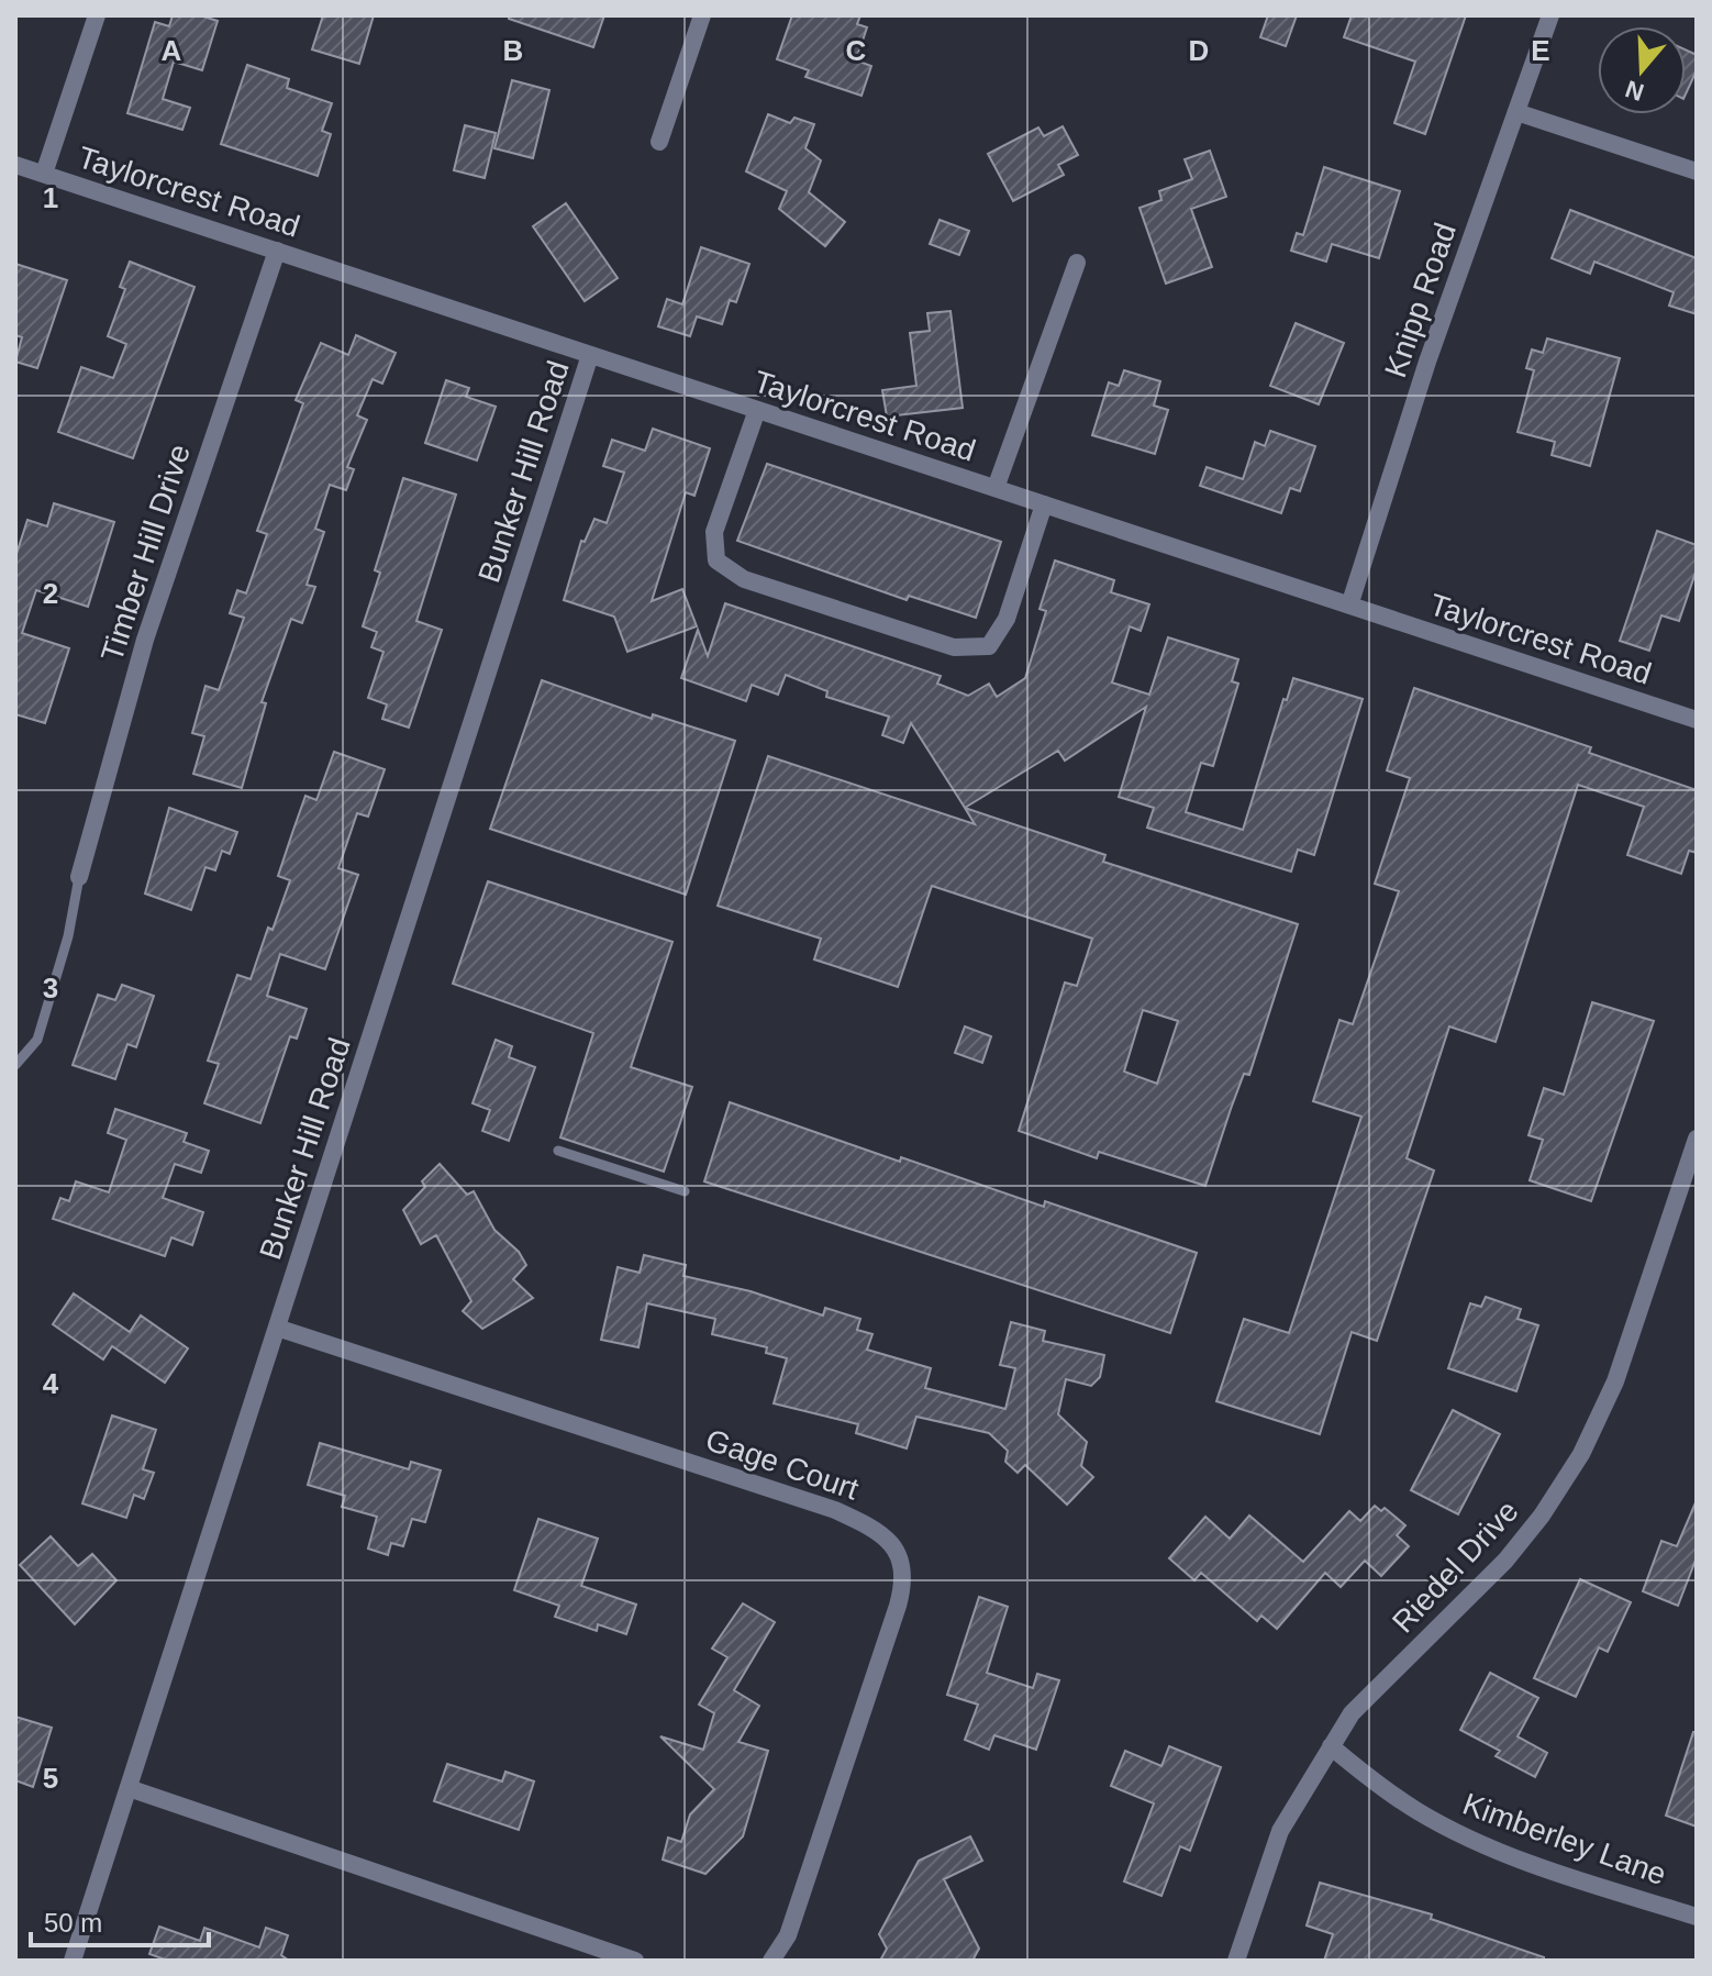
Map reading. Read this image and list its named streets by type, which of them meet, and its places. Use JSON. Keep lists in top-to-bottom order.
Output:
{
  "streets": {
    "street": [
      "Taylorcrest Road",
      "Knipp Road",
      "Bunker Hill Road",
      "Timber Hill Drive",
      "Gage Court",
      "Riedel Drive",
      "Kimberley Lane"
    ]
  },
  "crossings": [
    ["Taylorcrest Road", "Knipp Road"],
    ["Taylorcrest Road", "Bunker Hill Road"],
    ["Taylorcrest Road", "Timber Hill Drive"],
    ["Bunker Hill Road", "Gage Court"],
    ["Riedel Drive", "Kimberley Lane"]
  ],
  "scale_bar": "50 m",
  "north": "bottom",
  "grid": {
    "columns": [
      "A",
      "B",
      "C",
      "D",
      "E"
    ],
    "rows": [
      "1",
      "2",
      "3",
      "4",
      "5"
    ]
  }
}
